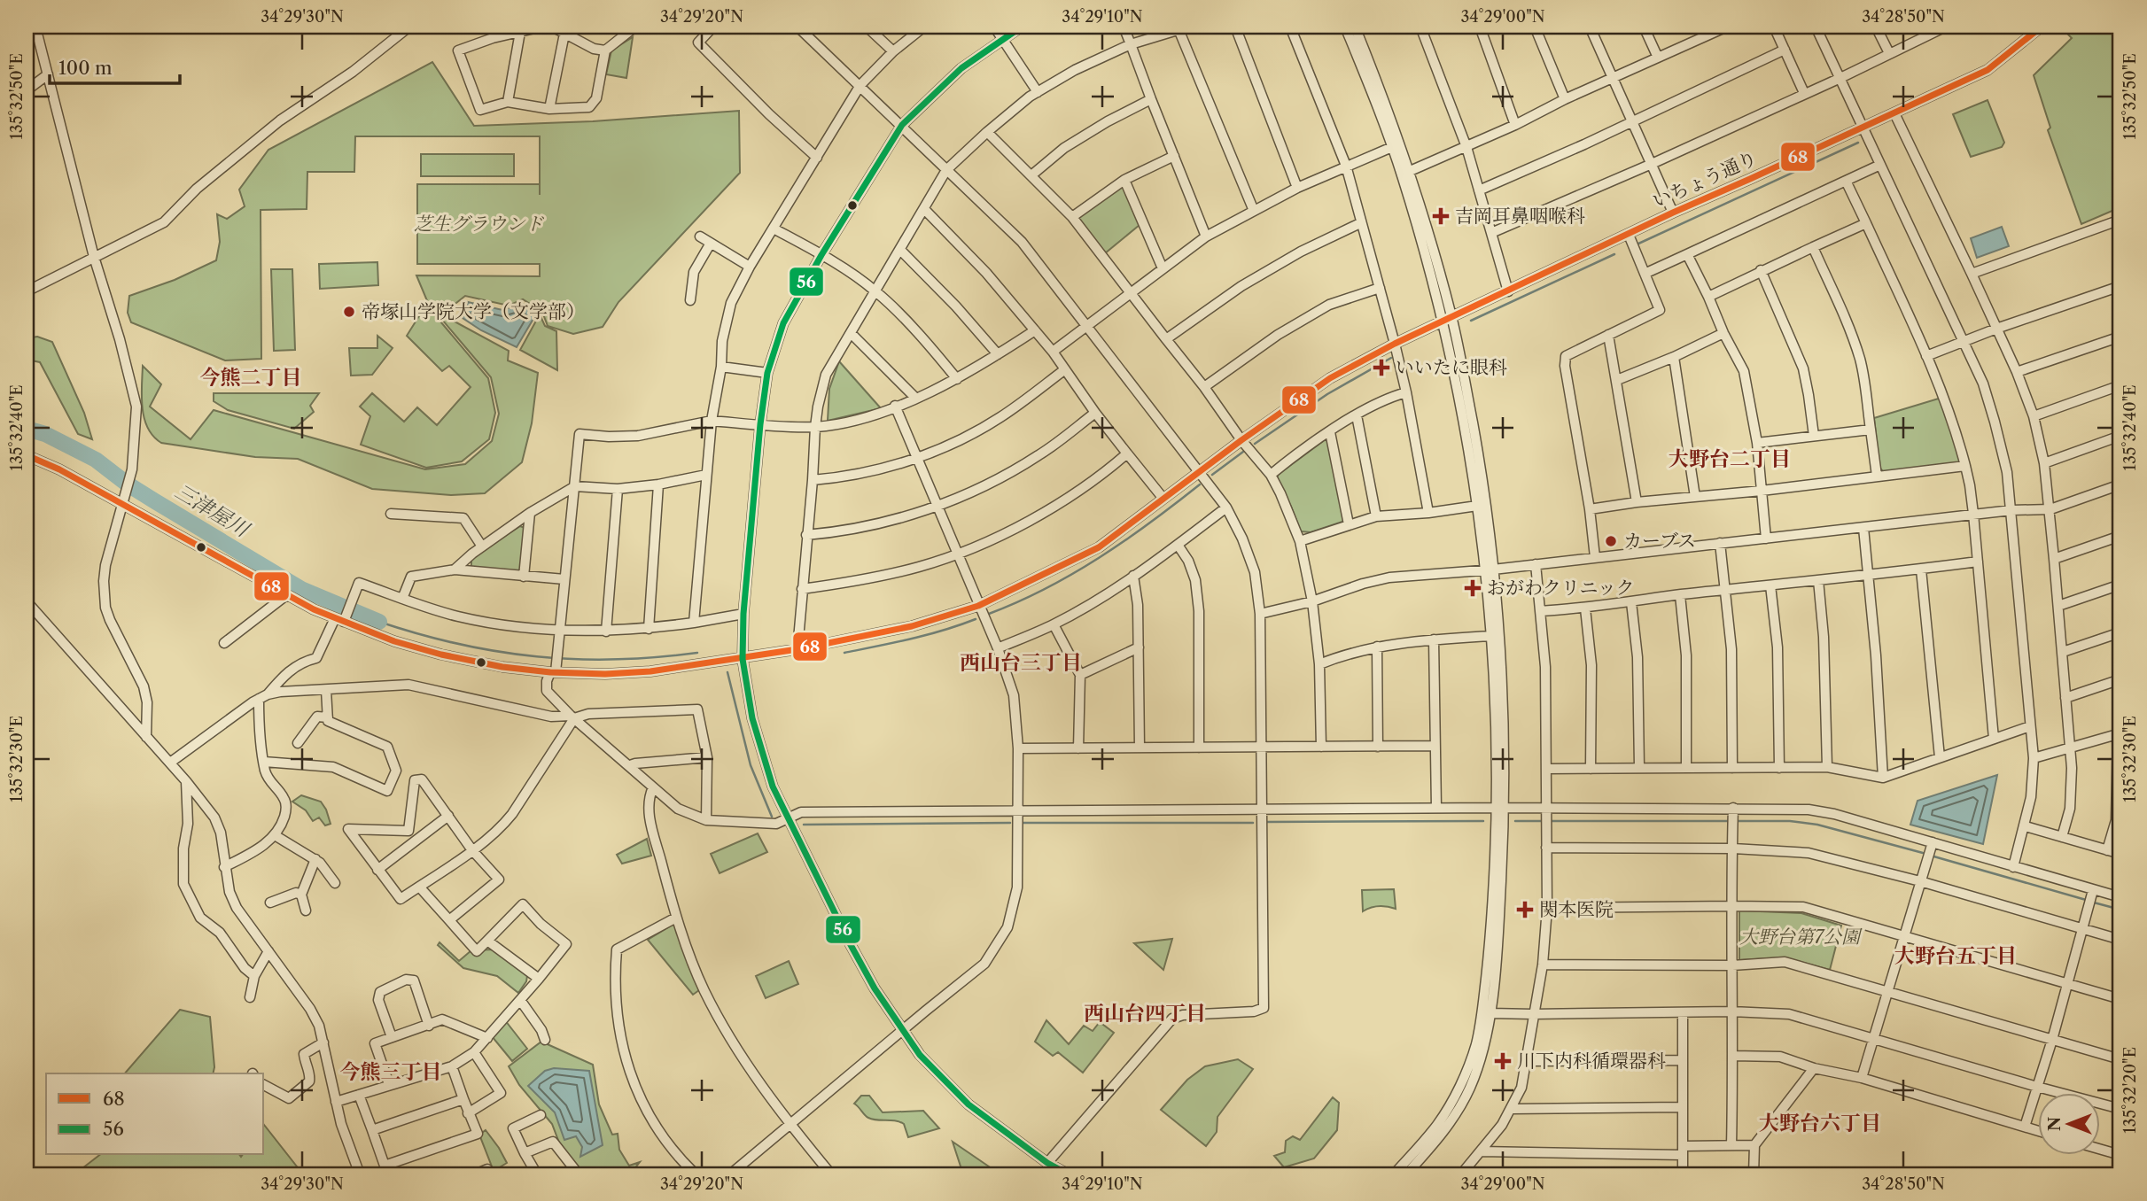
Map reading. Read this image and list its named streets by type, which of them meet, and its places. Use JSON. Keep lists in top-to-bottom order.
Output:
{
  "streets": {
    "street": ["いちょう通り"]
  },
  "districts": [
    "今熊二丁目",
    "大野台二丁目",
    "西山台三丁目",
    "大野台五丁目",
    "西山台四丁目",
    "今熊三丁目",
    "大野台六丁目"
  ],
  "water": ["三津屋川"],
  "parks": ["芝生グラウンド", "大野台第7公園"],
  "places": {
    "health": [
      "吉岡耳鼻咽喉科",
      "いいたに眼科",
      "おがわクリニック",
      "関本医院",
      "川下内科循環器科"
    ],
    "other": ["帝塚山学院大学（文学部）", "カーブス"]
  },
  "lines": ["transit line 68", "transit line 56"],
  "legend": ["68", "56"],
  "scale_bar": "100 m",
  "north": "left",
  "coordinates": [
    "34°29'30\"N",
    "34°29'20\"N",
    "34°29'10\"N",
    "34°29'00\"N",
    "34°28'50\"N",
    "135°32'50\"E",
    "135°32'40\"E",
    "135°32'30\"E",
    "135°32'20\"E"
  ]
}
